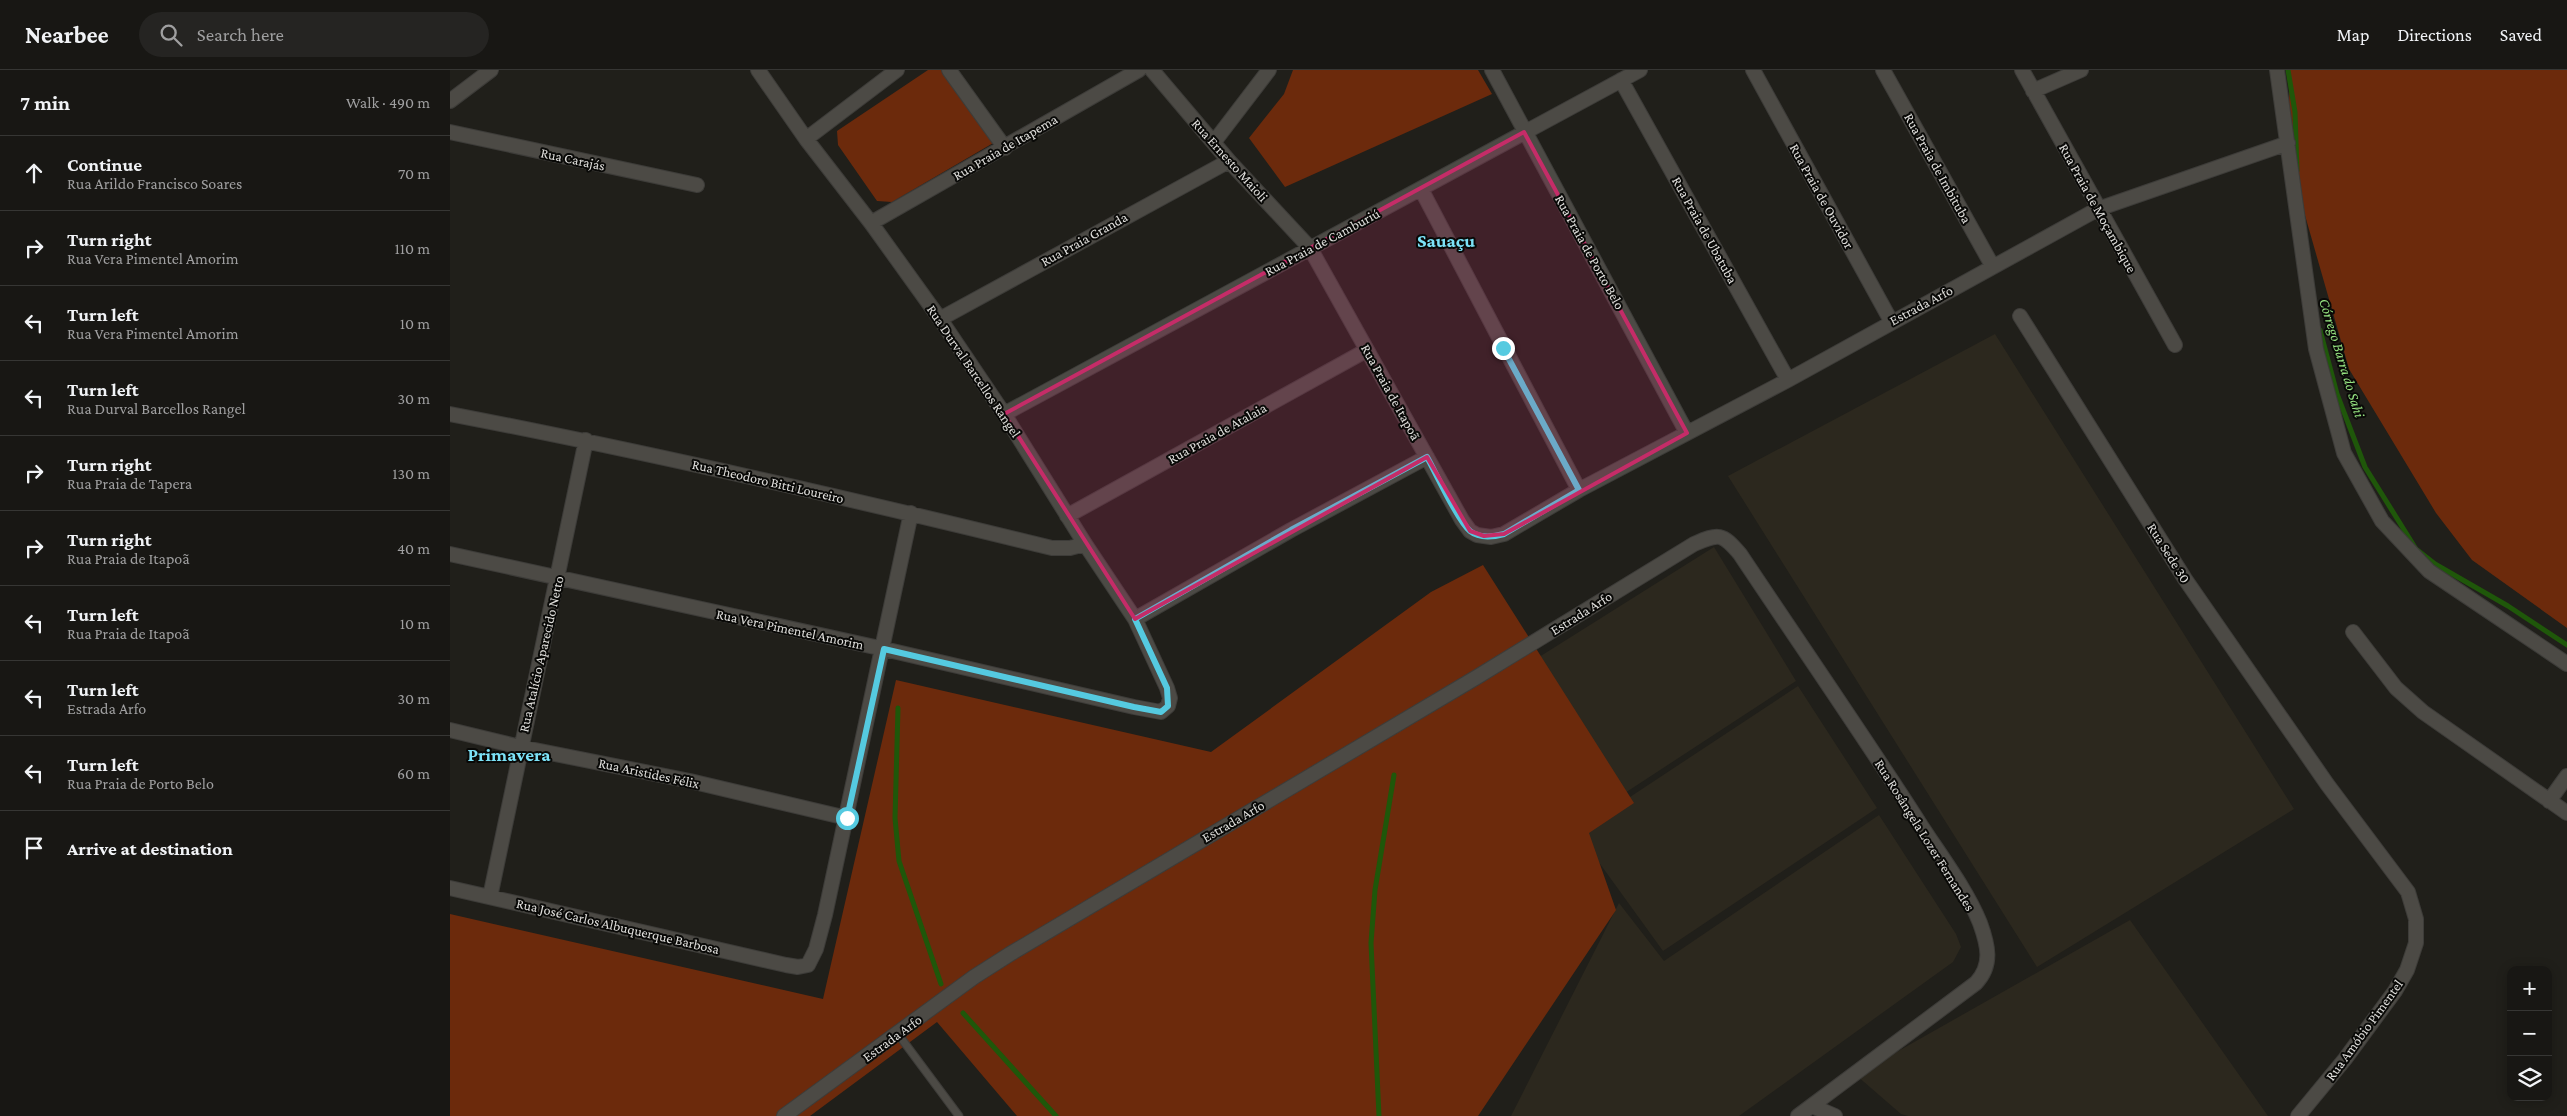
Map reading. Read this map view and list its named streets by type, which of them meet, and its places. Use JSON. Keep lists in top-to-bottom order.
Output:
{
  "streets": {
    "street": [
      "Rua Praia de Itapema",
      "Rua Carajás",
      "Rua Ernesto Maioli",
      "Rua Praia de Imbituba",
      "Rua Praia de Ouvidor",
      "Rua Praia de Moçambique",
      "Rua Praia de Ubatuba",
      "Rua Praia Granda",
      "Rua Praia de Camburiú",
      "Rua Praia de Porto Belo",
      "Estrada Arfo",
      "Rua Durval Barcellos Rangel",
      "Rua Praia de Itapoã",
      "Rua Praia de Atalaia",
      "Rua Theodoro Bitti Loureiro",
      "Rua Sede 30",
      "Rua Vera Pimentel Amorim",
      "Rua Atalício Aparecido Netto",
      "Rua Aristides Félix",
      "Rua Rosângela Lozer Fernandes",
      "Rua José Carlos Albuquerque Barbosa",
      "Rua Amóbio Pimentel"
    ]
  },
  "crossings": [
    ["Rua Praia de Itapema", "Rua Durval Barcellos Rangel"],
    ["Rua Ernesto Maioli", "Rua Praia Granda"],
    ["Rua Ernesto Maioli", "Rua Praia de Camburiú"],
    ["Rua Ernesto Maioli", "Rua Praia de Itapoã"],
    ["Rua Praia de Imbituba", "Estrada Arfo"],
    ["Rua Praia de Ouvidor", "Estrada Arfo"],
    ["Rua Praia de Moçambique", "Estrada Arfo"],
    ["Rua Praia de Ubatuba", "Rua Praia de Camburiú"],
    ["Rua Praia de Ubatuba", "Estrada Arfo"],
    ["Rua Praia Granda", "Rua Durval Barcellos Rangel"],
    ["Rua Praia de Camburiú", "Rua Praia de Porto Belo"],
    ["Rua Praia de Camburiú", "Rua Durval Barcellos Rangel"],
    ["Rua Praia de Camburiú", "Rua Praia de Itapoã"],
    ["Rua Praia de Porto Belo", "Estrada Arfo"],
    ["Estrada Arfo", "Rua Praia de Itapoã"],
    ["Estrada Arfo", "Rua Rosângela Lozer Fernandes"],
    ["Rua Durval Barcellos Rangel", "Rua Praia de Atalaia"],
    ["Rua Durval Barcellos Rangel", "Rua Theodoro Bitti Loureiro"],
    ["Rua Durval Barcellos Rangel", "Rua Vera Pimentel Amorim"],
    ["Rua Praia de Itapoã", "Rua Praia de Atalaia"],
    ["Rua Theodoro Bitti Loureiro", "Rua Atalício Aparecido Netto"],
    ["Rua Sede 30", "Rua Amóbio Pimentel"],
    ["Rua Vera Pimentel Amorim", "Rua Atalício Aparecido Netto"],
    ["Rua Atalício Aparecido Netto", "Rua Aristides Félix"],
    ["Rua Atalício Aparecido Netto", "Rua José Carlos Albuquerque Barbosa"],
    ["Rua Aristides Félix", "Rua José Carlos Albuquerque Barbosa"]
  ],
  "districts": ["Sauaçu", "Primavera"],
  "water": ["Córrego Barra do Sahi"],
  "page": {
    "header": "Nearbee",
    "search": "Search here",
    "nav": ["Map", "Directions", "Saved"],
    "heading": ["7 min", "Walk · 490 m"],
    "list": [
      ["Continue", "Rua Arildo Francisco Soares", "70 m"],
      ["Turn right", "Rua Vera Pimentel Amorim", "110 m"],
      ["Turn left", "Rua Vera Pimentel Amorim", "10 m"],
      ["Turn left", "Rua Durval Barcellos Rangel", "30 m"],
      ["Turn right", "Rua Praia de Tapera", "130 m"],
      ["Turn right", "Rua Praia de Itapoã", "40 m"],
      ["Turn left", "Rua Praia de Itapoã", "10 m"],
      ["Turn left", "Estrada Arfo", "30 m"],
      ["Turn left", "Rua Praia de Porto Belo", "60 m"],
      "Arrive at destination"
    ],
    "map_buttons": ["+", "−"]
  }
}
